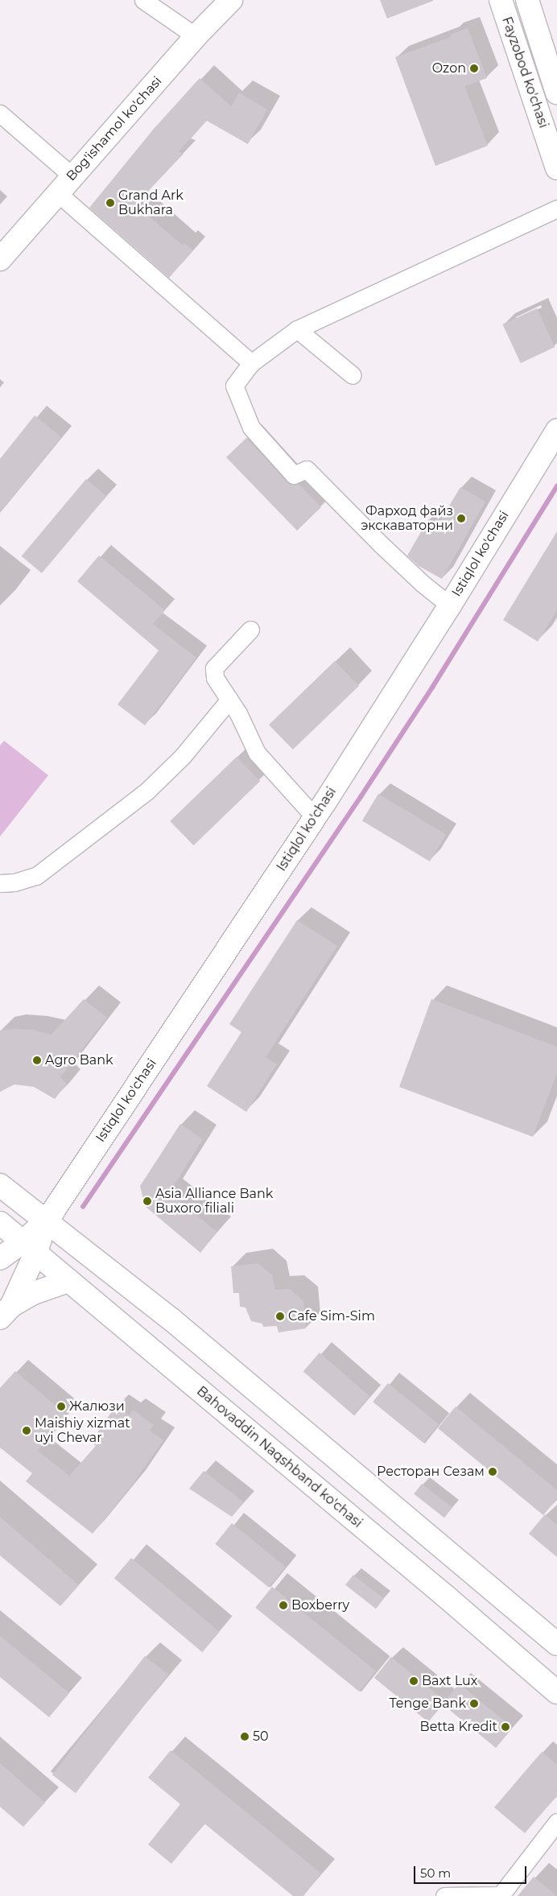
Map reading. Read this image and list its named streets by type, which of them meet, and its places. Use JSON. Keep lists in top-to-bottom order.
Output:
{
  "streets": {
    "main road": [
      "Fayzobod ko'chasi",
      "Bog'ishamol ko'chasi",
      "Istiqlol ko'chasi",
      "Bahovaddin Naqshband ko'chasi"
    ]
  },
  "crossings": [
    ["Istiqlol ko'chasi", "Bahovaddin Naqshband ko'chasi"]
  ],
  "places": [
    "Ozon",
    "Grand Ark Bukhara",
    "Фарход файз экскаваторни",
    "Agro Bank",
    "Asia Alliance Bank Buxoro filiali",
    "Cafe Sim-Sim",
    "Жалюзи",
    "Maishiy xizmat uyi Chevar",
    "Ресторан Сезам",
    "Boxberry",
    "Baxt Lux",
    "Tenge Bank",
    "Betta Kredit",
    "50"
  ],
  "scale_bar": "50 m"
}
